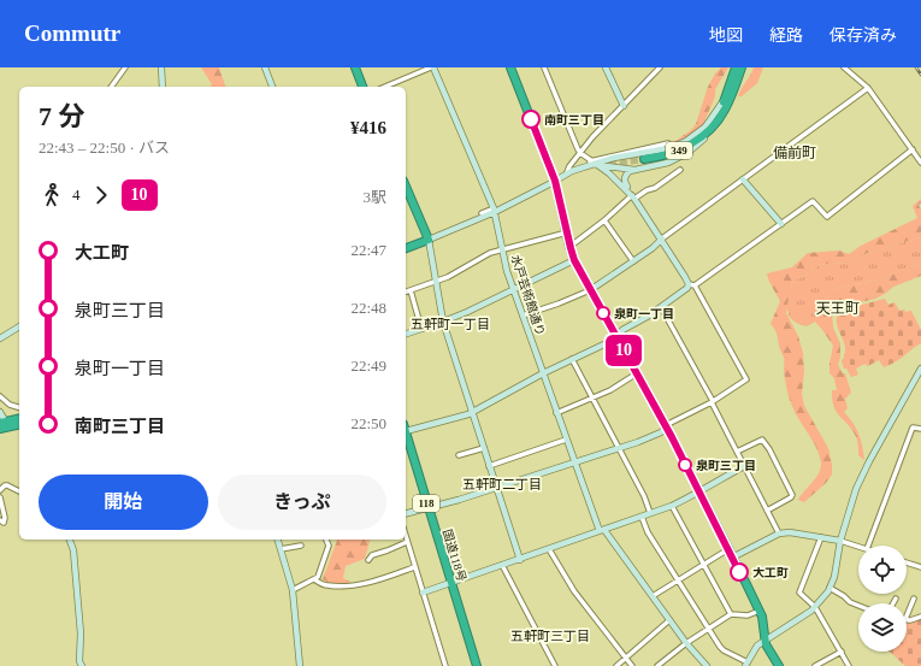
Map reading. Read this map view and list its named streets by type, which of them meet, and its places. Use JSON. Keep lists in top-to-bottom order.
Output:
{
  "streets": {
    "highway": ["349", "118", "国道118号"],
    "street": ["水戸芸術館通り"]
  },
  "districts": [
    "備前町",
    "天王町",
    "五軒町一丁目",
    "五軒町二丁目",
    "五軒町三丁目"
  ],
  "places": [
    "南町三丁目",
    "泉町一丁目",
    "泉町三丁目",
    "大工町"
  ],
  "lines": ["bus line 10"],
  "page": {
    "header": "Commutr",
    "nav": ["地図", "経路", "保存済み"],
    "on_map": "10",
    "heading": ["7 分", "22:43 – 22:50 · バス", "¥416"],
    "legs": ["4", "10", "3駅"],
    "list": [
      {
        "name": "大工町",
        "value": "22:47"
      },
      {
        "name": "泉町三丁目",
        "value": "22:48"
      },
      {
        "name": "泉町一丁目",
        "value": "22:49"
      },
      {
        "name": "南町三丁目",
        "value": "22:50"
      }
    ],
    "buttons": ["開始", "きっぷ"]
  }
}
